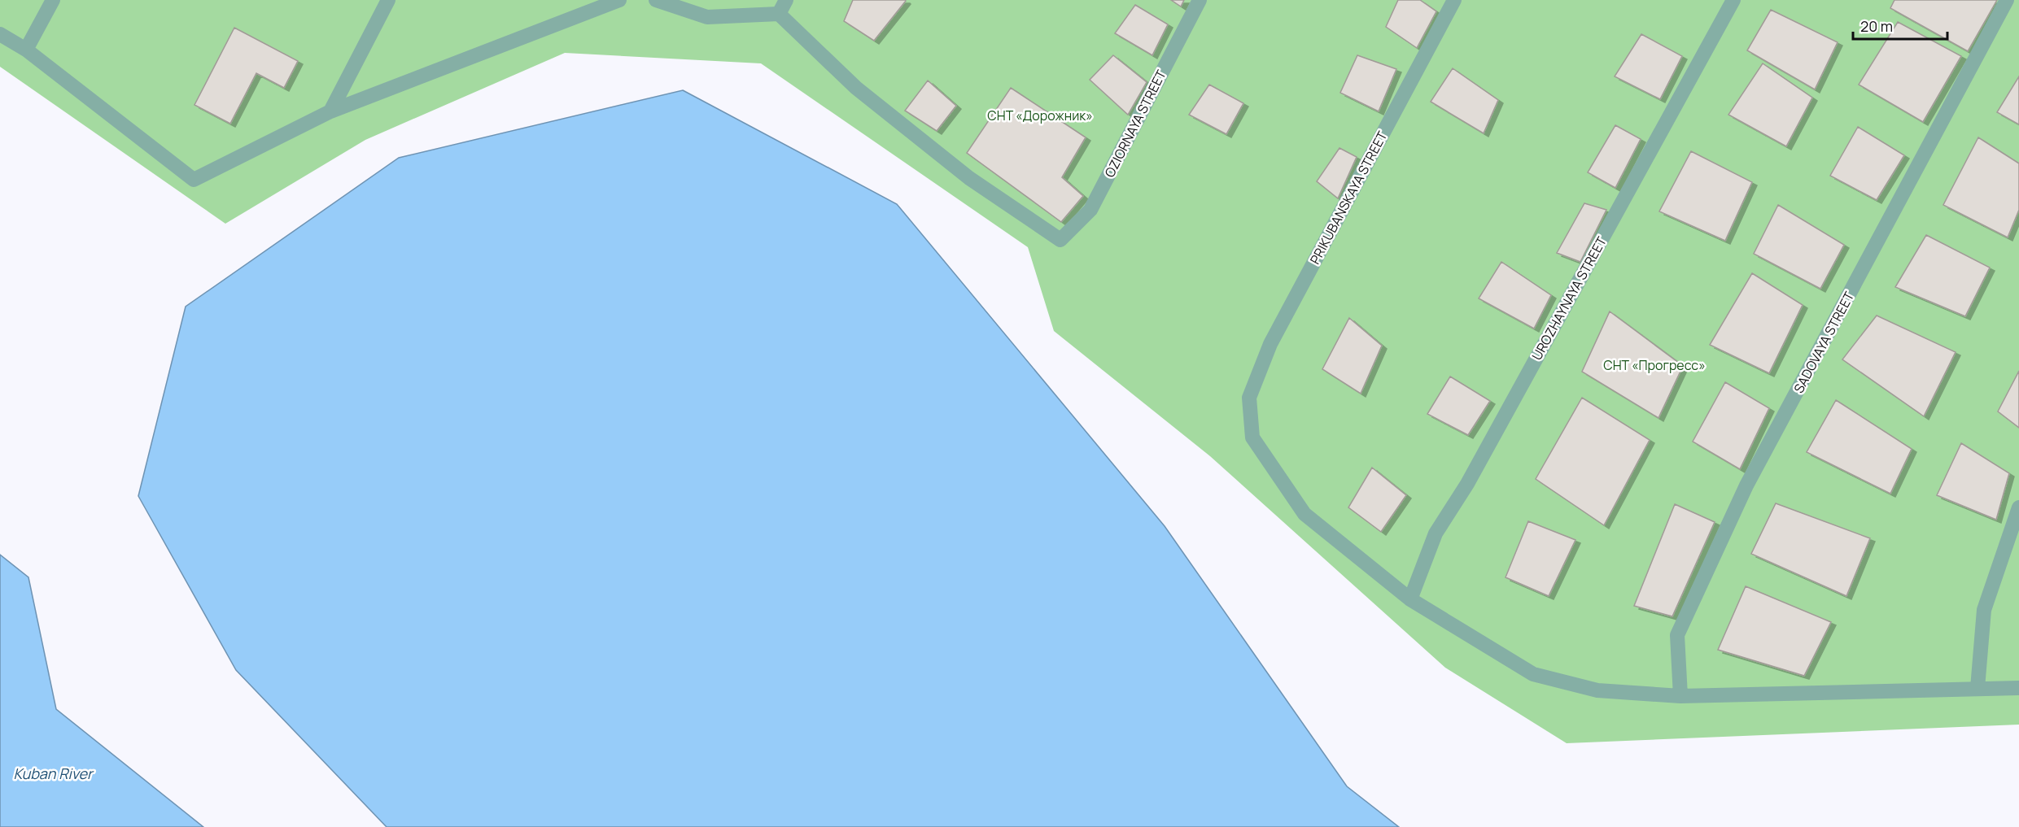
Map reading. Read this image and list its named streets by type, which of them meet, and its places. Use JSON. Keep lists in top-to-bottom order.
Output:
{
  "streets": {
    "street": [
      "OZIORNAYA STREET",
      "PRIKUBANSKAYA STREET",
      "UROZHAYNAYA STREET",
      "SADOVAYA STREET"
    ]
  },
  "crossings": [
    ["PRIKUBANSKAYA STREET", "UROZHAYNAYA STREET"]
  ],
  "water": ["Kuban River"],
  "parks": ["СНТ «Дорожник»", "СНТ «Прогресс»"],
  "scale_bar": "20 m"
}
